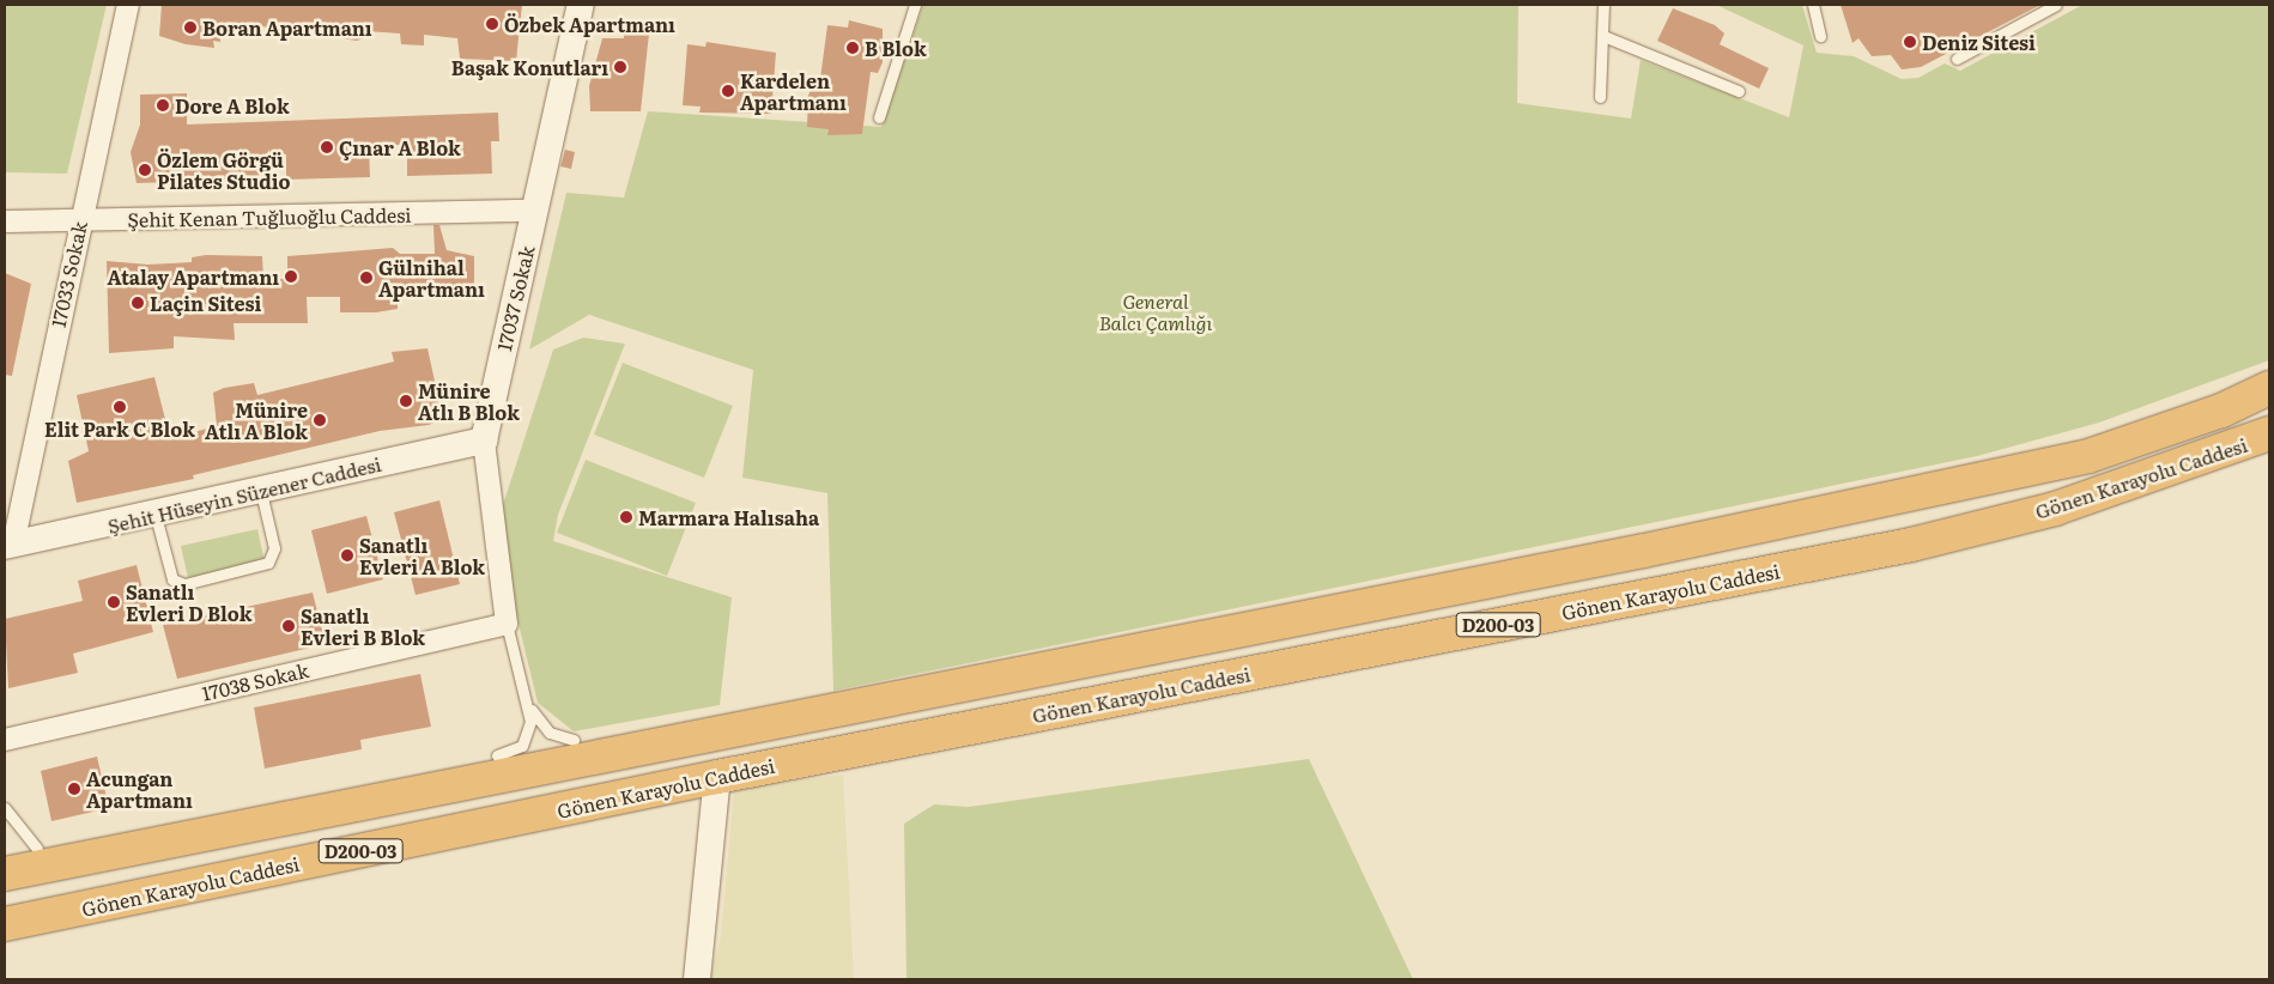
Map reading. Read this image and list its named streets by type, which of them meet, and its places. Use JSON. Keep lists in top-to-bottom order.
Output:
{
  "streets": {
    "highway": ["Gönen Karayolu Caddesi", "D200-03"],
    "street": [
      "Şehit Kenan Tuğluoğlu Caddesi",
      "17033 Sokak",
      "17037 Sokak",
      "Şehit Hüseyin Süzener Caddesi",
      "17038 Sokak"
    ]
  },
  "crossings": [
    ["Şehit Kenan Tuğluoğlu Caddesi", "17033 Sokak"],
    ["Şehit Kenan Tuğluoğlu Caddesi", "17037 Sokak"],
    ["17033 Sokak", "Şehit Hüseyin Süzener Caddesi"],
    ["17037 Sokak", "Şehit Hüseyin Süzener Caddesi"],
    ["17037 Sokak", "17038 Sokak"]
  ],
  "parks": ["General Balcı Çamlığı"],
  "places": [
    "Özbek Apartmanı",
    "Boran Apartmanı",
    "Deniz Sitesi",
    "B Blok",
    "Başak Konutları",
    "Kardelen Apartmanı",
    "Dore A Blok",
    "Çınar A Blok",
    "Özlem Görgü Pilates Studio",
    "Atalay Apartmanı",
    "Gülnihal Apartmanı",
    "Laçin Sitesi",
    "Münire Atlı B Blok",
    "Elit Park C Blok",
    "Münire Atlı A Blok",
    "Marmara Halısaha",
    "Sanatlı Evleri A Blok",
    "Sanatlı Evleri D Blok",
    "Sanatlı Evleri B Blok",
    "Acungan Apartmanı"
  ]
}
